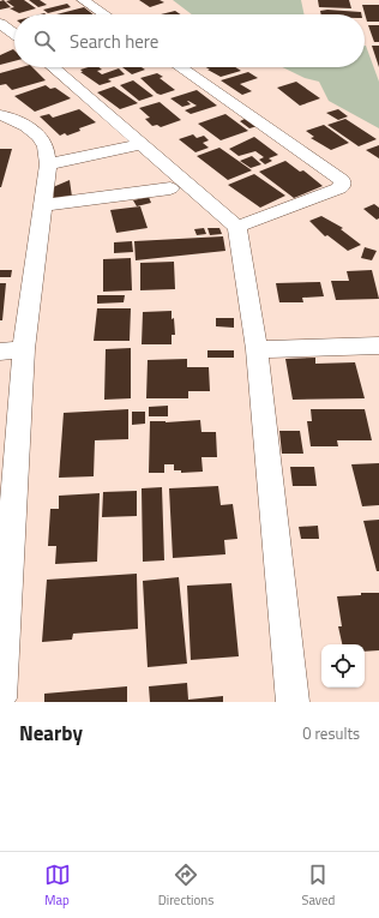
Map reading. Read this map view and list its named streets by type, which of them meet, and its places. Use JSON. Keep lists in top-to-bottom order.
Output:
{
  "page": {
    "search": "Search here",
    "heading": ["Nearby", "0 results"],
    "nav": ["Map", "Directions", "Saved"]
  }
}
